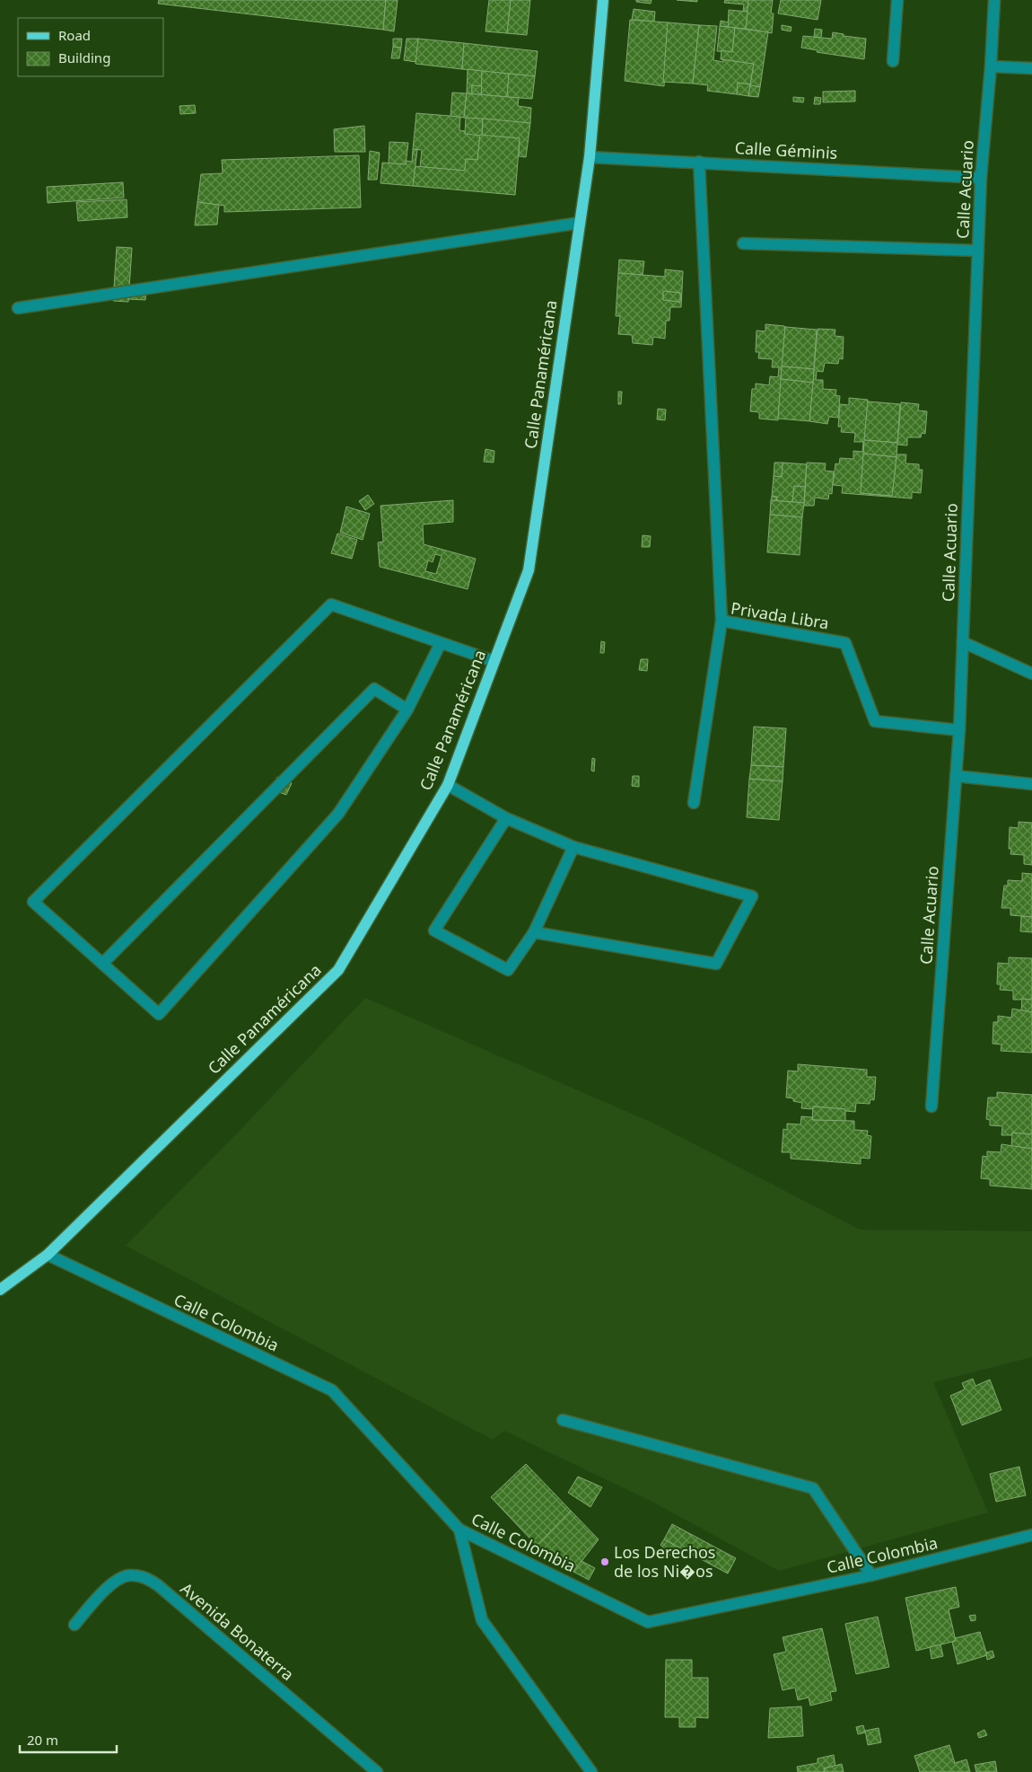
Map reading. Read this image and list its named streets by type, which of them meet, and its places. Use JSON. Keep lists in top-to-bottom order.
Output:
{
  "streets": {
    "main road": ["Calle Panaméricana"],
    "street": [
      "Calle Géminis",
      "Calle Acuario",
      "Privada Libra",
      "Calle Colombia",
      "Avenida Bonaterra"
    ]
  },
  "crossings": [
    ["Calle Géminis", "Calle Acuario"],
    ["Calle Géminis", "Calle Panaméricana"],
    ["Calle Acuario", "Privada Libra"],
    ["Calle Panaméricana", "Calle Colombia"]
  ],
  "places": ["Los Derechos de los Ni�os"],
  "legend": ["Road", "Building"],
  "scale_bar": "20 m"
}
